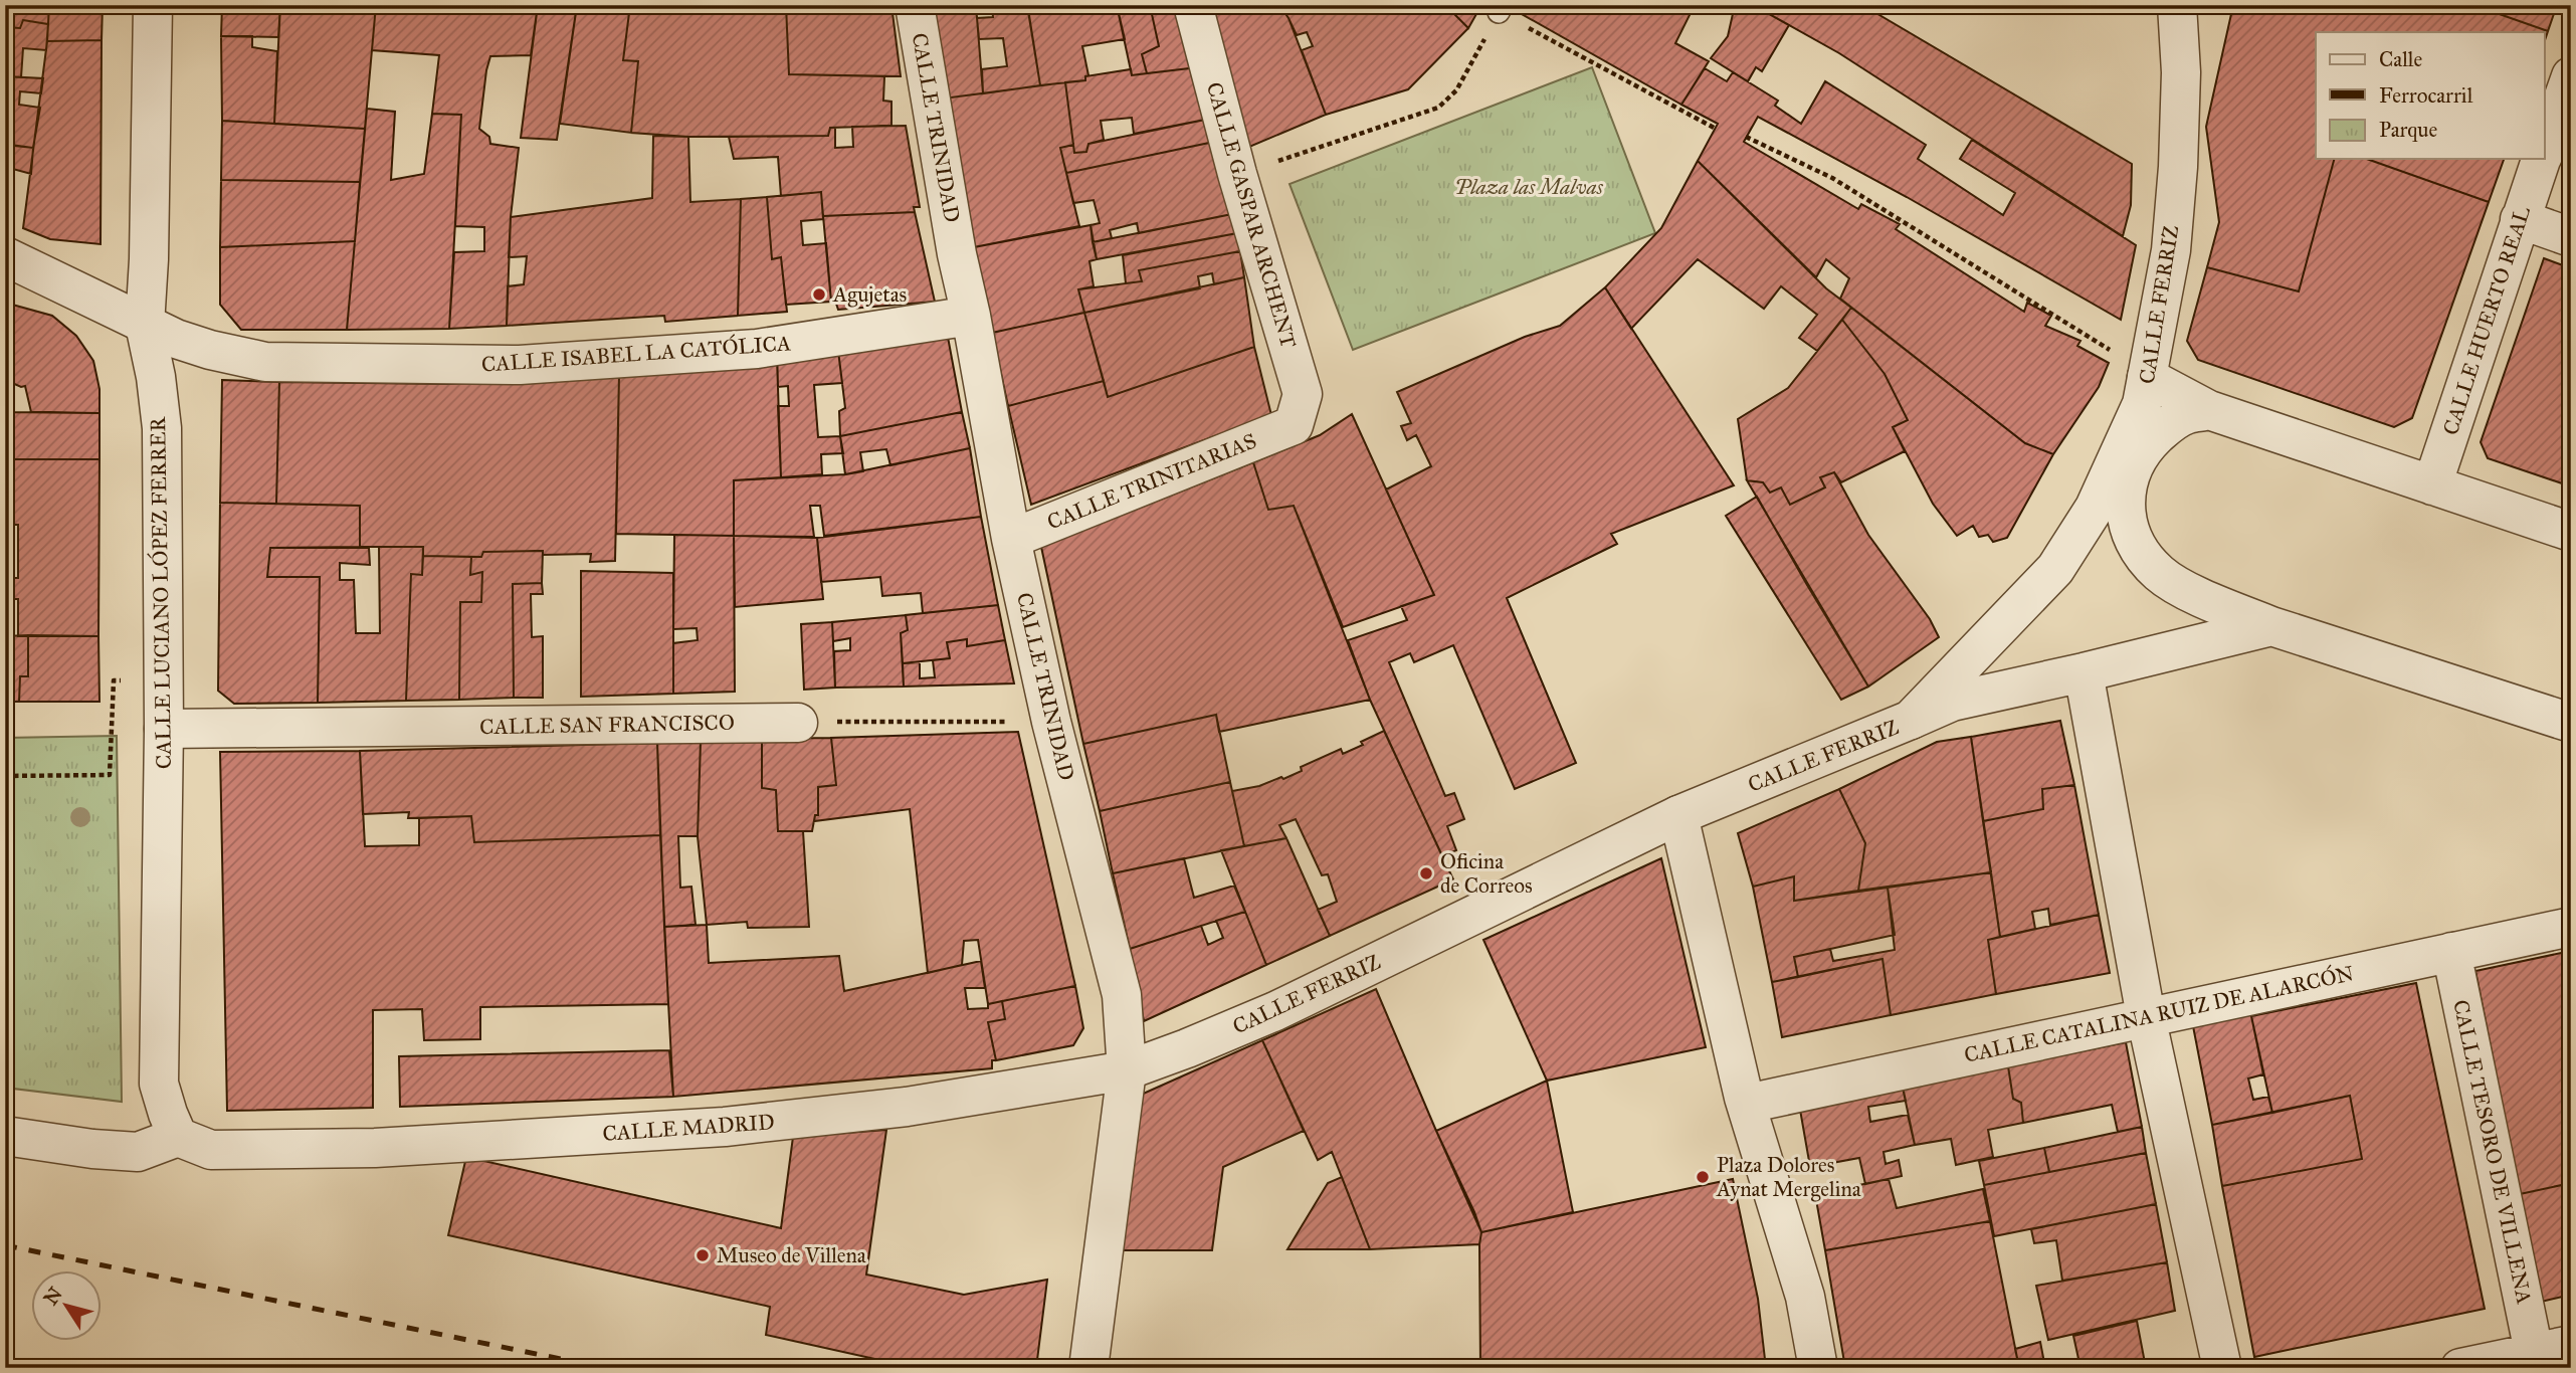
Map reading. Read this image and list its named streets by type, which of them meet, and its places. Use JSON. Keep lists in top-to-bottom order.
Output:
{
  "streets": {
    "street": [
      "CALLE TRINIDAD",
      "CALLE GASPAR ARCHENT",
      "CALLE FERRIZ",
      "CALLE HUERTO REAL",
      "CALLE ISABEL LA CATÓLICA",
      "CALLE TRINITARIAS",
      "CALLE LUCIANO LÓPEZ FERRER",
      "CALLE SAN FRANCISCO",
      "CALLE CATALINA RUIZ DE ALARCÓN",
      "CALLE MADRID",
      "CALLE TESORO DE VILLENA"
    ]
  },
  "crossings": [
    ["CALLE TRINIDAD", "CALLE FERRIZ"],
    ["CALLE TRINIDAD", "CALLE ISABEL LA CATÓLICA"],
    ["CALLE TRINIDAD", "CALLE TRINITARIAS"],
    ["CALLE TRINIDAD", "CALLE MADRID"],
    ["CALLE GASPAR ARCHENT", "CALLE TRINITARIAS"],
    ["CALLE FERRIZ", "CALLE MADRID"],
    ["CALLE ISABEL LA CATÓLICA", "CALLE LUCIANO LÓPEZ FERRER"],
    ["CALLE LUCIANO LÓPEZ FERRER", "CALLE SAN FRANCISCO"],
    ["CALLE LUCIANO LÓPEZ FERRER", "CALLE MADRID"],
    ["CALLE CATALINA RUIZ DE ALARCÓN", "CALLE TESORO DE VILLENA"]
  ],
  "parks": ["Plaza las Malvas"],
  "places": [
    "Agujetas",
    "Oficina de Correos",
    "Plaza Dolores Aynat Mergelina",
    "Museo de Villena"
  ],
  "legend": ["Calle", "Ferrocarril", "Parque"],
  "north": "top left"
}
